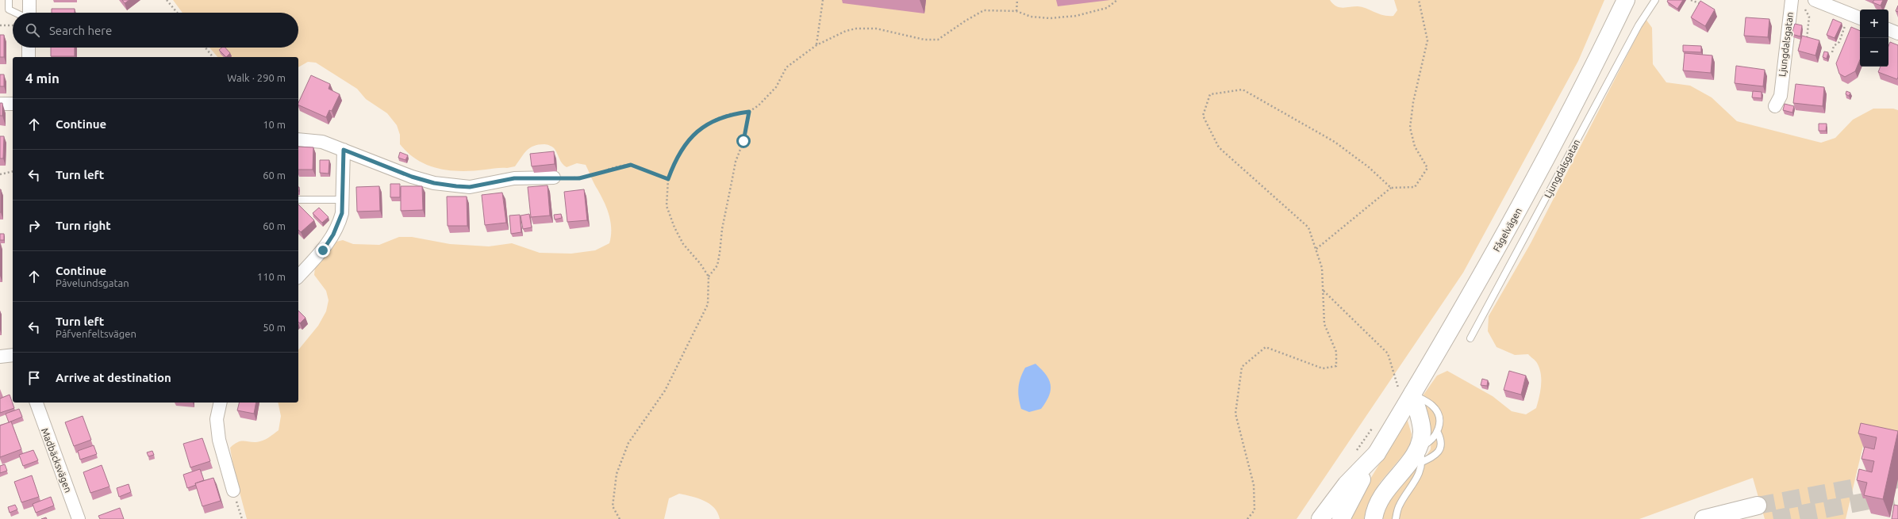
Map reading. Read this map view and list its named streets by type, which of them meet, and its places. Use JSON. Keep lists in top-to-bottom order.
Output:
{
  "streets": {
    "main road": ["Fågelvägen"],
    "street": ["Ljungdalsgatan", "Madbäcksvägen"]
  },
  "page": {
    "map_buttons": ["+", "−"],
    "search": "Search here",
    "heading": ["4 min", "Walk · 290 m"],
    "list": [
      ["Continue", "10 m"],
      ["Turn left", "60 m"],
      ["Turn right", "60 m"],
      ["Continue", "Påvelundsgatan", "110 m"],
      ["Turn left", "Påfvenfeltsvägen", "50 m"],
      "Arrive at destination"
    ]
  }
}
